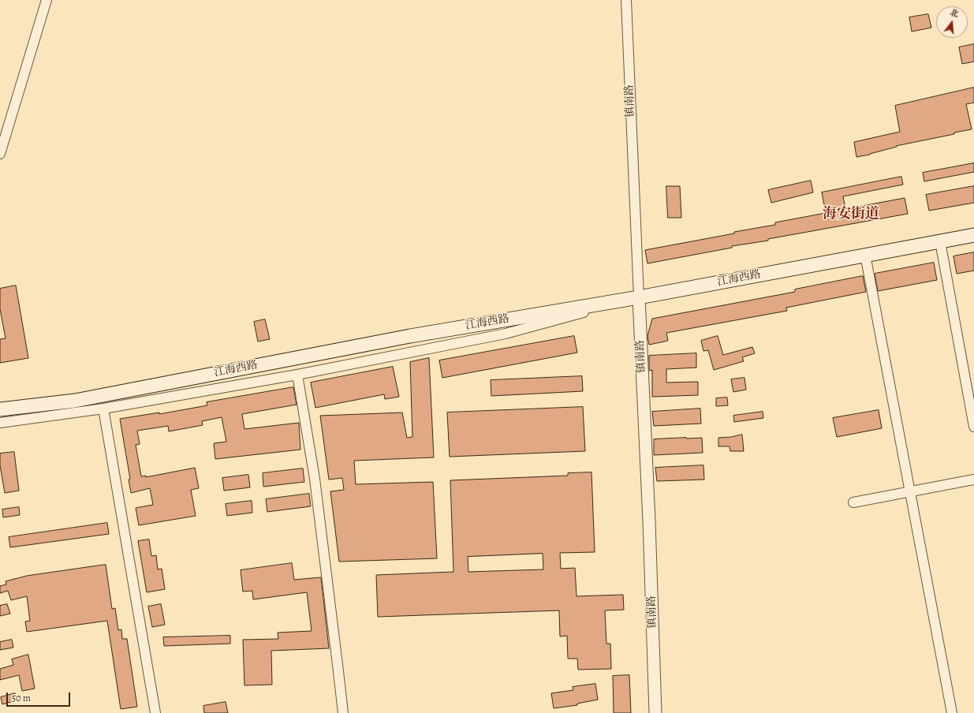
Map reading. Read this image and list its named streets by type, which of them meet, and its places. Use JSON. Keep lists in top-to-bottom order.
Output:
{
  "streets": {
    "main road": ["江海西路"],
    "street": ["镇南路"]
  },
  "crossings": [
    ["镇南路", "江海西路"]
  ],
  "districts": ["海安街道"],
  "scale_bar": "50 m",
  "north": "top"
}
